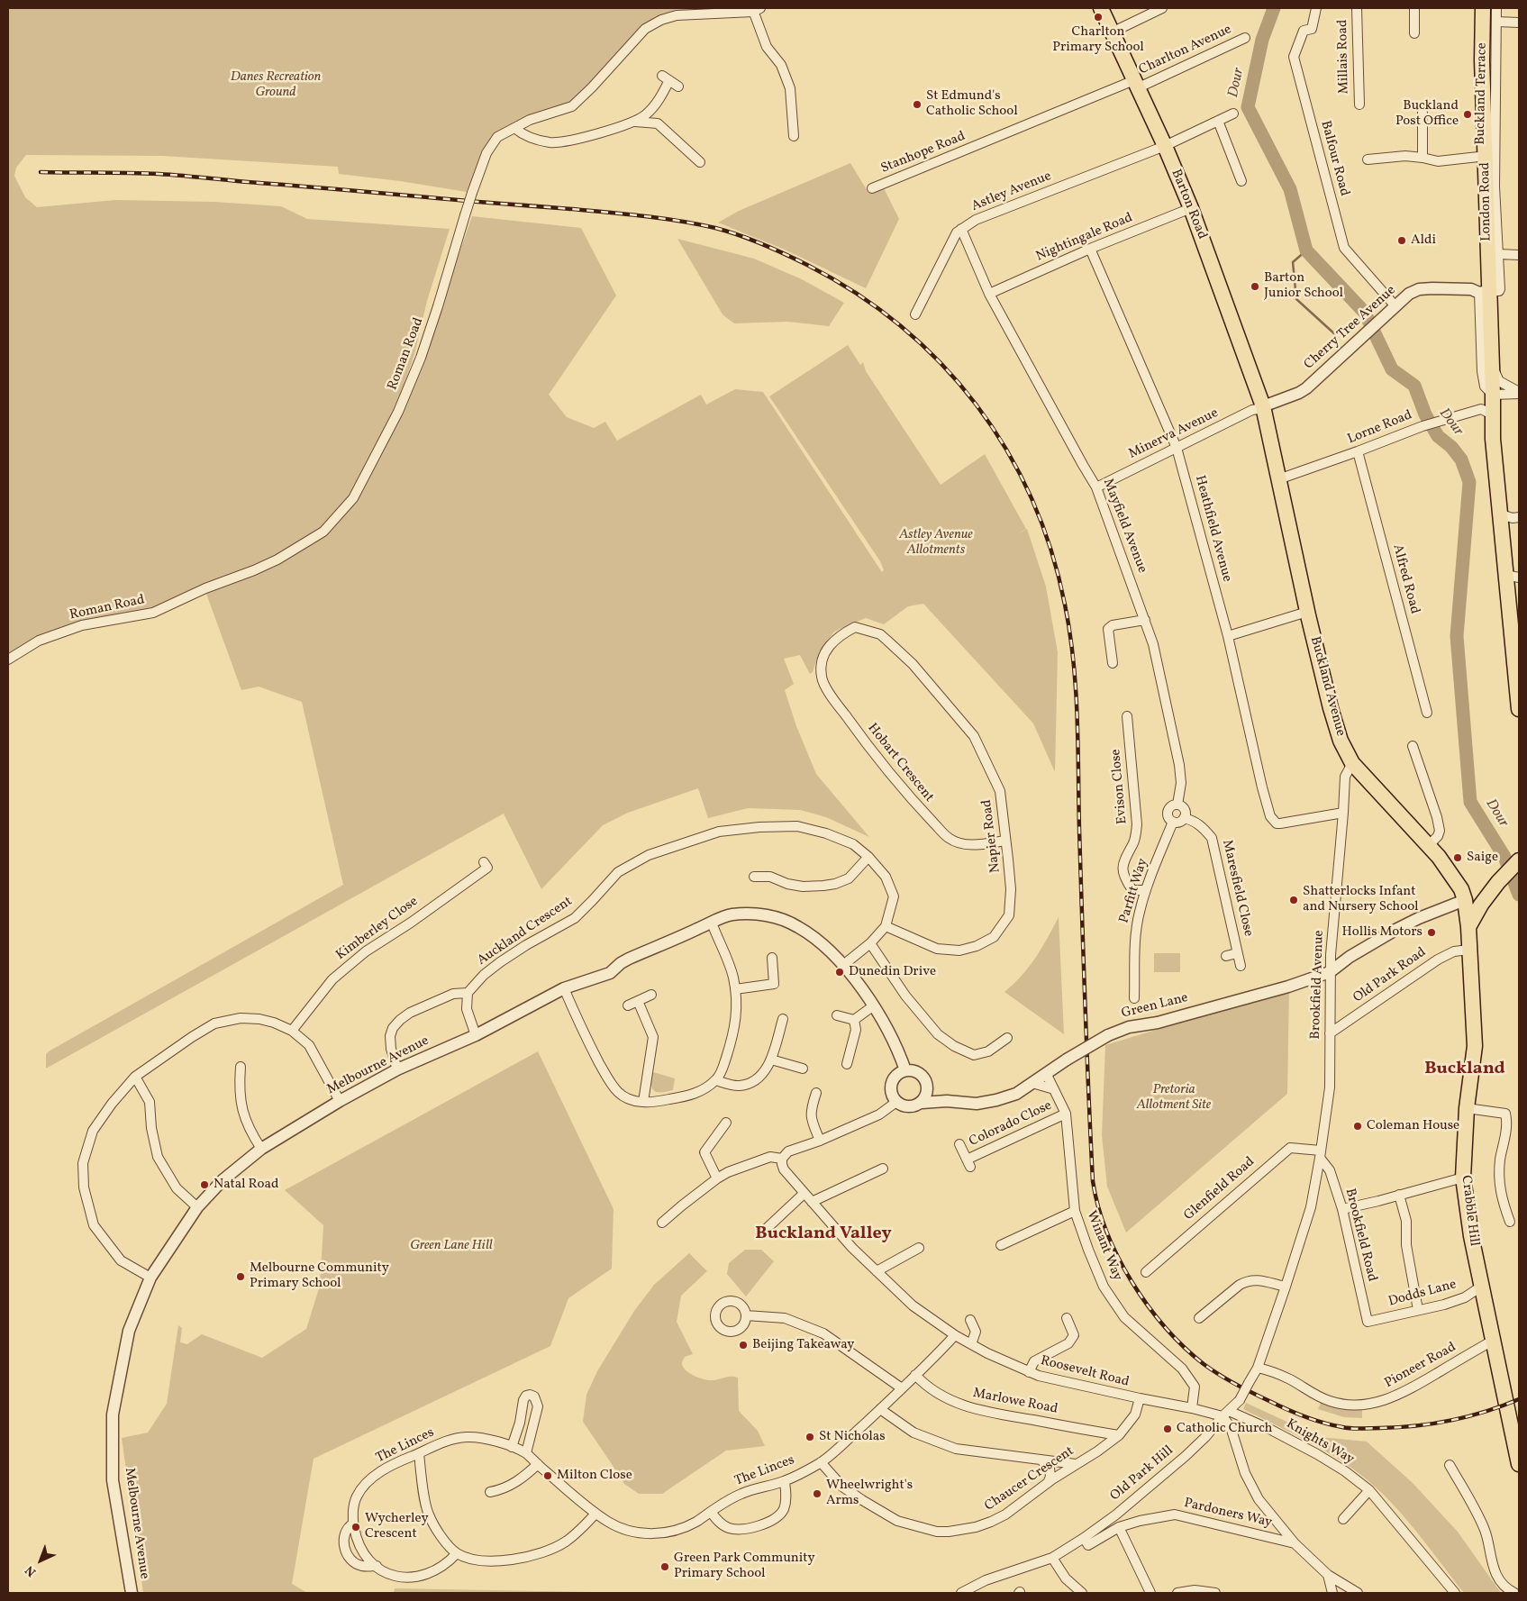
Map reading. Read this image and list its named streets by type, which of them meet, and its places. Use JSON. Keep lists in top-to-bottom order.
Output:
{
  "streets": {
    "main road": [
      "London Road",
      "Barton Road",
      "Buckland Avenue",
      "Crabble Hill"
    ],
    "street": [
      "Charlton Avenue",
      "Millais Road",
      "Buckland Terrace",
      "Stanhope Road",
      "Balfour Road",
      "Astley Avenue",
      "Nightingale Road",
      "Cherry Tree Avenue",
      "Roman Road",
      "Lorne Road",
      "Minerva Avenue",
      "Mayfield Avenue",
      "Heathfield Avenue",
      "Alfred Road",
      "Hobart Crescent",
      "Evison Close",
      "Napier Road",
      "Maresfield Close",
      "Parfitt Way",
      "Kimberley Close",
      "Auckland Crescent",
      "Old Park Road",
      "Brookfield Avenue",
      "Green Lane",
      "Melbourne Avenue",
      "Colorado Close",
      "Glenfield Road",
      "Brookfield Road",
      "Winant Way",
      "Dodds Lane",
      "Pioneer Road",
      "Roosevelt Road",
      "Marlowe Road",
      "Knights Way",
      "The Linces",
      "Old Park Hill",
      "Chaucer Crescent",
      "Pardoners Way"
    ]
  },
  "crossings": [
    ["Charlton Avenue", "Stanhope Road"],
    ["Charlton Avenue", "Barton Road"],
    ["Buckland Terrace", "London Road"],
    ["Buckland Terrace", "Cherry Tree Avenue"],
    ["Stanhope Road", "Barton Road"],
    ["Balfour Road", "Cherry Tree Avenue"],
    ["Astley Avenue", "Barton Road"],
    ["Astley Avenue", "Mayfield Avenue"],
    ["London Road", "Cherry Tree Avenue"],
    ["London Road", "Lorne Road"],
    ["Barton Road", "Nightingale Road"],
    ["Barton Road", "Cherry Tree Avenue"],
    ["Barton Road", "Minerva Avenue"],
    ["Barton Road", "Buckland Avenue"],
    ["Nightingale Road", "Mayfield Avenue"],
    ["Nightingale Road", "Heathfield Avenue"],
    ["Cherry Tree Avenue", "Minerva Avenue"],
    ["Cherry Tree Avenue", "Buckland Avenue"],
    ["Lorne Road", "Alfred Road"],
    ["Lorne Road", "Buckland Avenue"],
    ["Minerva Avenue", "Mayfield Avenue"],
    ["Minerva Avenue", "Heathfield Avenue"],
    ["Minerva Avenue", "Buckland Avenue"],
    ["Mayfield Avenue", "Maresfield Close"],
    ["Mayfield Avenue", "Parfitt Way"],
    ["Heathfield Avenue", "Brookfield Avenue"],
    ["Buckland Avenue", "Brookfield Avenue"],
    ["Buckland Avenue", "Green Lane"],
    ["Buckland Avenue", "Crabble Hill"],
    ["Hobart Crescent", "Napier Road"],
    ["Evison Close", "Parfitt Way"],
    ["Maresfield Close", "Parfitt Way"],
    ["Old Park Road", "Brookfield Avenue"],
    ["Old Park Road", "Crabble Hill"],
    ["Brookfield Avenue", "Green Lane"],
    ["Brookfield Avenue", "Glenfield Road"],
    ["Brookfield Avenue", "Brookfield Road"],
    ["Brookfield Avenue", "Old Park Hill"],
    ["Green Lane", "Melbourne Avenue"],
    ["Green Lane", "Winant Way"],
    ["Colorado Close", "Winant Way"],
    ["Glenfield Road", "Brookfield Road"],
    ["Crabble Hill", "Dodds Lane"],
    ["Crabble Hill", "Pioneer Road"],
    ["Brookfield Road", "Dodds Lane"],
    ["Winant Way", "Roosevelt Road"],
    ["Pioneer Road", "Old Park Hill"],
    ["Roosevelt Road", "Knights Way"],
    ["Roosevelt Road", "The Linces"],
    ["Roosevelt Road", "Old Park Hill"],
    ["Roosevelt Road", "Chaucer Crescent"],
    ["Marlowe Road", "The Linces"],
    ["Marlowe Road", "Chaucer Crescent"],
    ["Knights Way", "Old Park Hill"],
    ["The Linces", "Chaucer Crescent"],
    ["Old Park Hill", "Pardoners Way"]
  ],
  "districts": ["Buckland", "Buckland Valley"],
  "water": ["Dour"],
  "parks": [
    "Danes Recreation Ground",
    "Astley Avenue Allotments",
    "Pretoria Allotment Site",
    "Green Lane Hill"
  ],
  "places": [
    "Charlton Primary School",
    "St Edmund's Catholic School",
    "Buckland Post Office",
    "Aldi",
    "Barton Junior School",
    "Saige",
    "Shatterlocks Infant and Nursery School",
    "Hollis Motors",
    "Dunedin Drive",
    "Coleman House",
    "Natal Road",
    "Melbourne Community Primary School",
    "Beijing Takeaway",
    "Catholic Church",
    "St Nicholas",
    "Milton Close",
    "Wheelwright's Arms",
    "Wycherley Crescent",
    "Green Park Community Primary School"
  ],
  "north": "bottom left"
}
